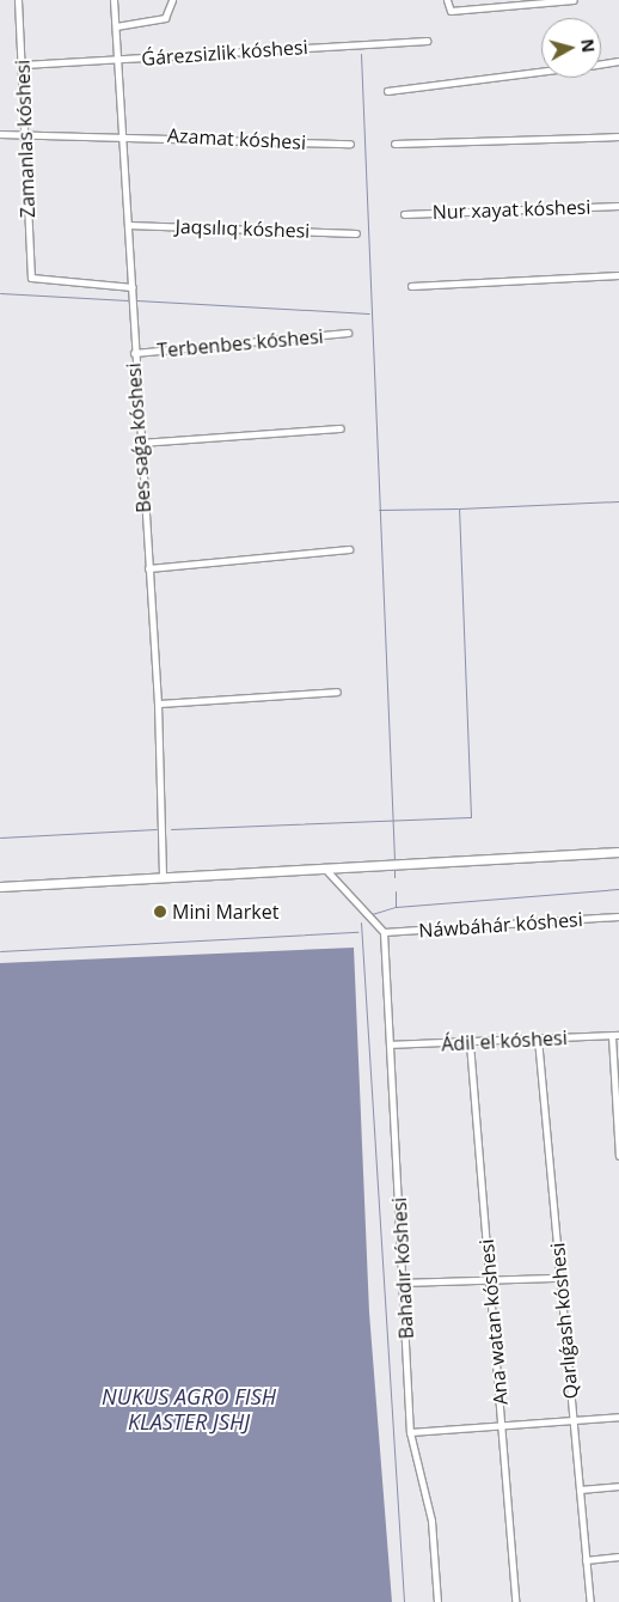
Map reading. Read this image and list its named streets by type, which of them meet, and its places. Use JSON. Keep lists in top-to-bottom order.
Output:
{
  "streets": {
    "street": [
      "Ǵárezsizlik kóshesi",
      "Zamanlas kóshesi",
      "Azamat kóshesi",
      "Nur xayat kóshesi",
      "Jaqsılıq kóshesi",
      "Terbenbes kóshesi",
      "Bes saǵa kóshesi",
      "Náwbáhár kóshesi",
      "Ádil el kóshesi",
      "Bahadır kóshesi",
      "Qarlıǵash kóshesi",
      "Ana watan kóshesi"
    ]
  },
  "crossings": [
    ["Ǵárezsizlik kóshesi", "Zamanlas kóshesi"],
    ["Ǵárezsizlik kóshesi", "Bes saǵa kóshesi"],
    ["Zamanlas kóshesi", "Azamat kóshesi"],
    ["Zamanlas kóshesi", "Bes saǵa kóshesi"],
    ["Azamat kóshesi", "Bes saǵa kóshesi"],
    ["Jaqsılıq kóshesi", "Bes saǵa kóshesi"],
    ["Terbenbes kóshesi", "Bes saǵa kóshesi"],
    ["Náwbáhár kóshesi", "Bahadır kóshesi"],
    ["Ádil el kóshesi", "Bahadır kóshesi"],
    ["Ádil el kóshesi", "Qarlıǵash kóshesi"],
    ["Ádil el kóshesi", "Ana watan kóshesi"]
  ],
  "water": ["NUKUS AGRO FISH KLASTER JSHJ"],
  "places": ["Mini Market"],
  "north": "right"
}
